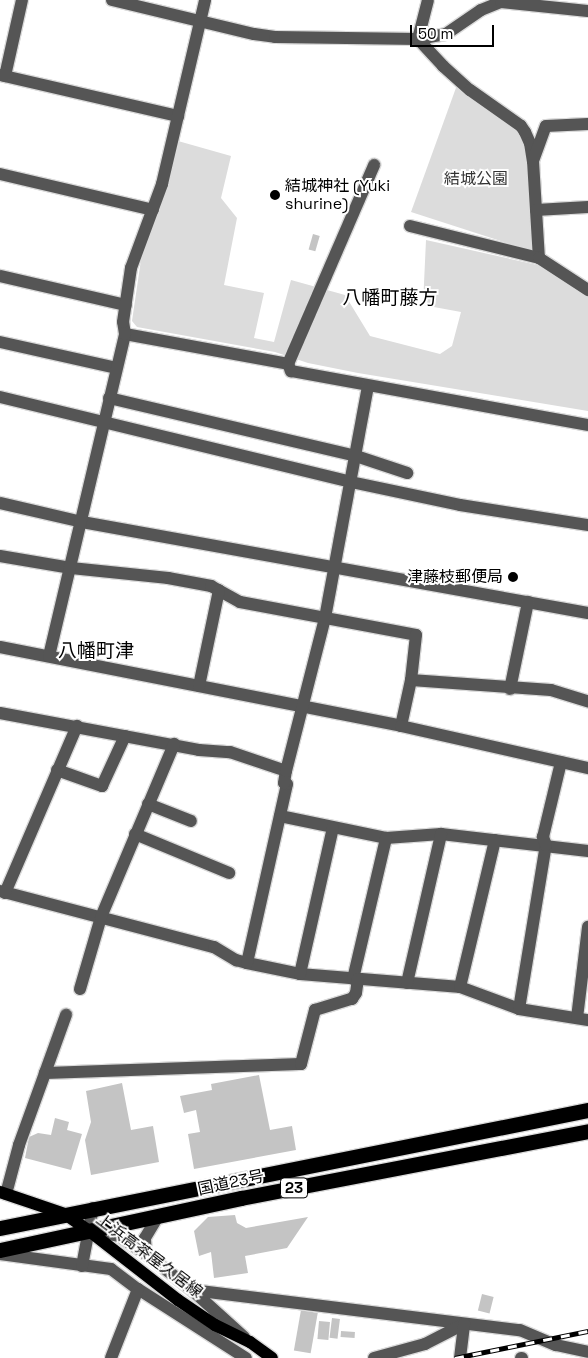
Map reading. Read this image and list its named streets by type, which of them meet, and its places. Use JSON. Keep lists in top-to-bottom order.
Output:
{
  "streets": {
    "highway": ["国道23号", "23"],
    "main road": ["上浜高茶屋久居線"]
  },
  "crossings": [
    ["国道23号", "上浜高茶屋久居線"]
  ],
  "districts": ["八幡町藤方", "八幡町津"],
  "parks": ["結城公園"],
  "places": ["結城神社 (Yuki shurine)", "津藤枝郵便局"],
  "scale_bar": "50 m"
}
